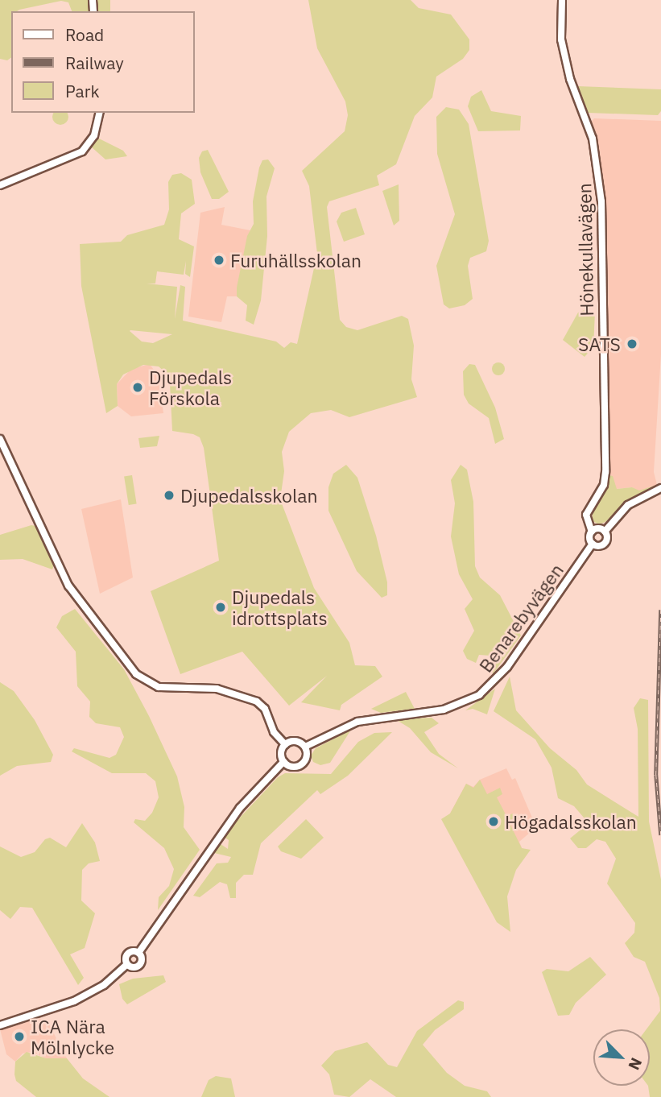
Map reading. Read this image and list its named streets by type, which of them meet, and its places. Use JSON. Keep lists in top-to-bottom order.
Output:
{
  "streets": {
    "street": ["Hönekullavägen", "Benarebyvägen"]
  },
  "crossings": [
    ["Hönekullavägen", "Benarebyvägen"]
  ],
  "places": [
    "Furuhällsskolan",
    "SATS",
    "Djupedals Förskola",
    "Djupedalsskolan",
    "Djupedals idrottsplats",
    "Högadalsskolan",
    "ICA Nära Mölnlycke"
  ],
  "legend": ["Road", "Railway", "Park"],
  "north": "bottom right"
}
